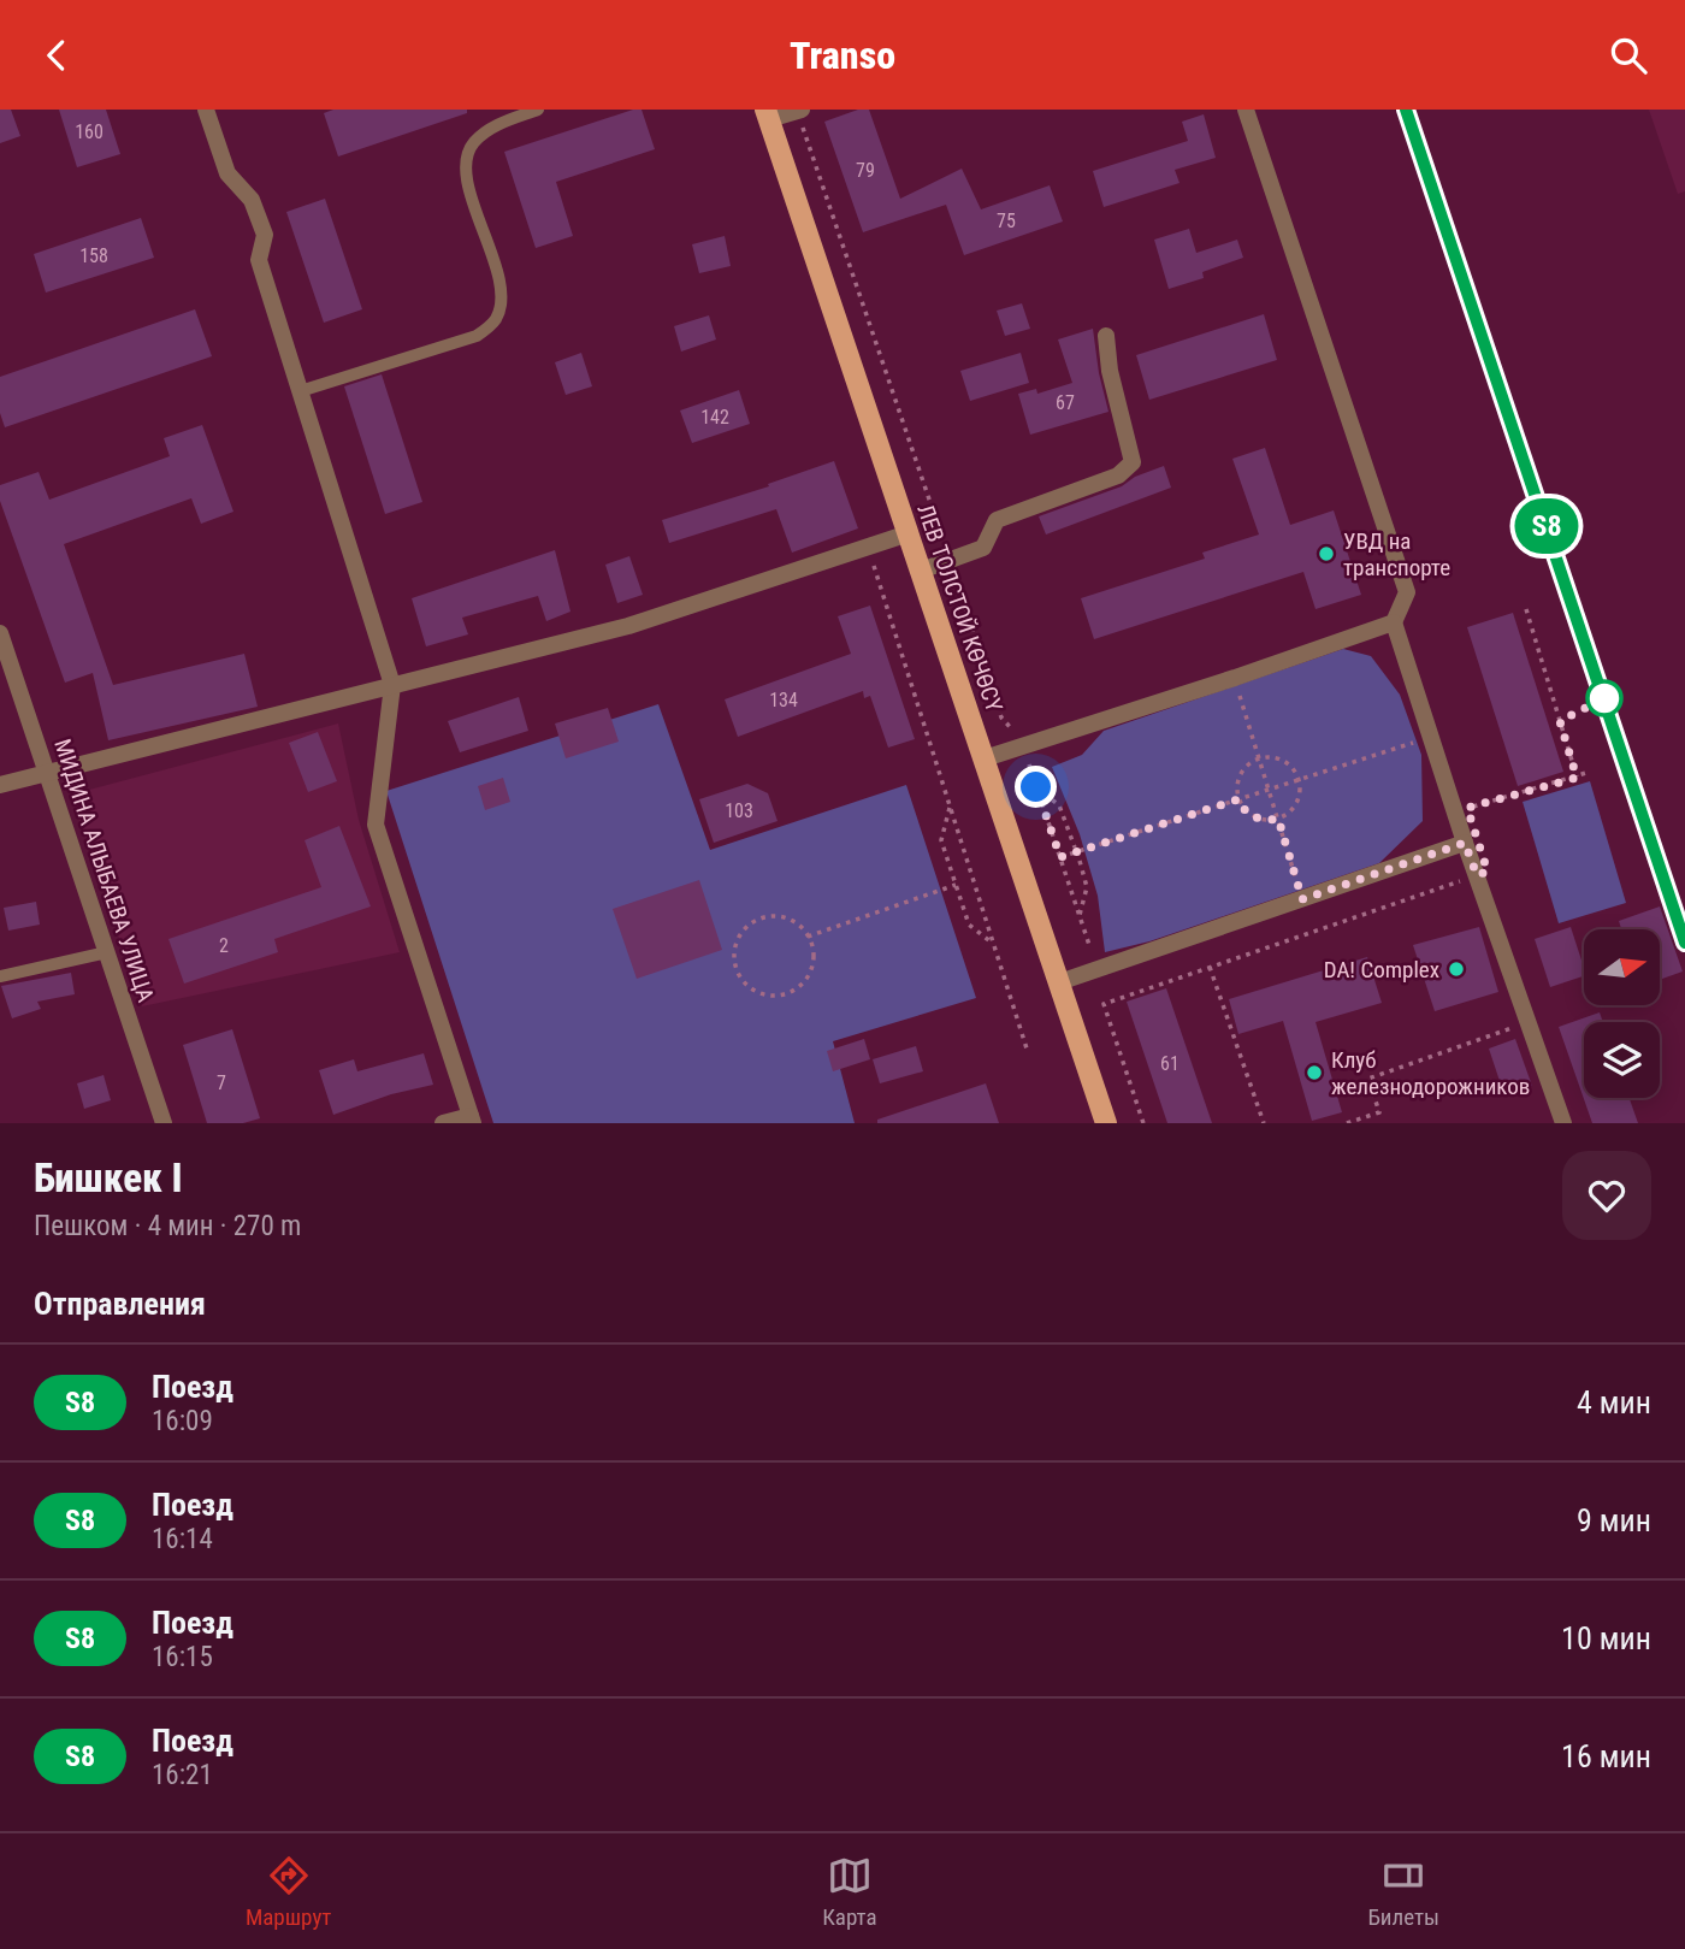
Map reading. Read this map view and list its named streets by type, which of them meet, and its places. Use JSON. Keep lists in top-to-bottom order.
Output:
{
  "streets": {
    "main road": ["ЛЕВ ТОЛСТОЙ КӨЧӨСҮ"],
    "street": ["МИДИНА АЛЫБАЕВА УЛИЦА"]
  },
  "places": ["УВД на транспорте", "DA! Complex", "Клуб железнодорожников"],
  "house_numbers": [
    "160",
    "79",
    "75",
    "158",
    "67",
    "142",
    "134",
    "103",
    "2",
    "61",
    "7"
  ],
  "north": "right",
  "page": {
    "header": "Transo",
    "on_map": "S8",
    "heading": [
      ["Бишкек I", "Пешком · 4 мин · 270 m"],
      "Отправления"
    ],
    "list": [
      {
        "mark": "S8",
        "name": "Поезд",
        "note": "16:09",
        "value": "4 мин"
      },
      {
        "mark": "S8",
        "name": "Поезд",
        "note": "16:14",
        "value": "9 мин"
      },
      {
        "mark": "S8",
        "name": "Поезд",
        "note": "16:15",
        "value": "10 мин"
      },
      {
        "mark": "S8",
        "name": "Поезд",
        "note": "16:21",
        "value": "16 мин"
      }
    ],
    "tabs": ["Маршрут", "Карта", "Билеты"]
  }
}
